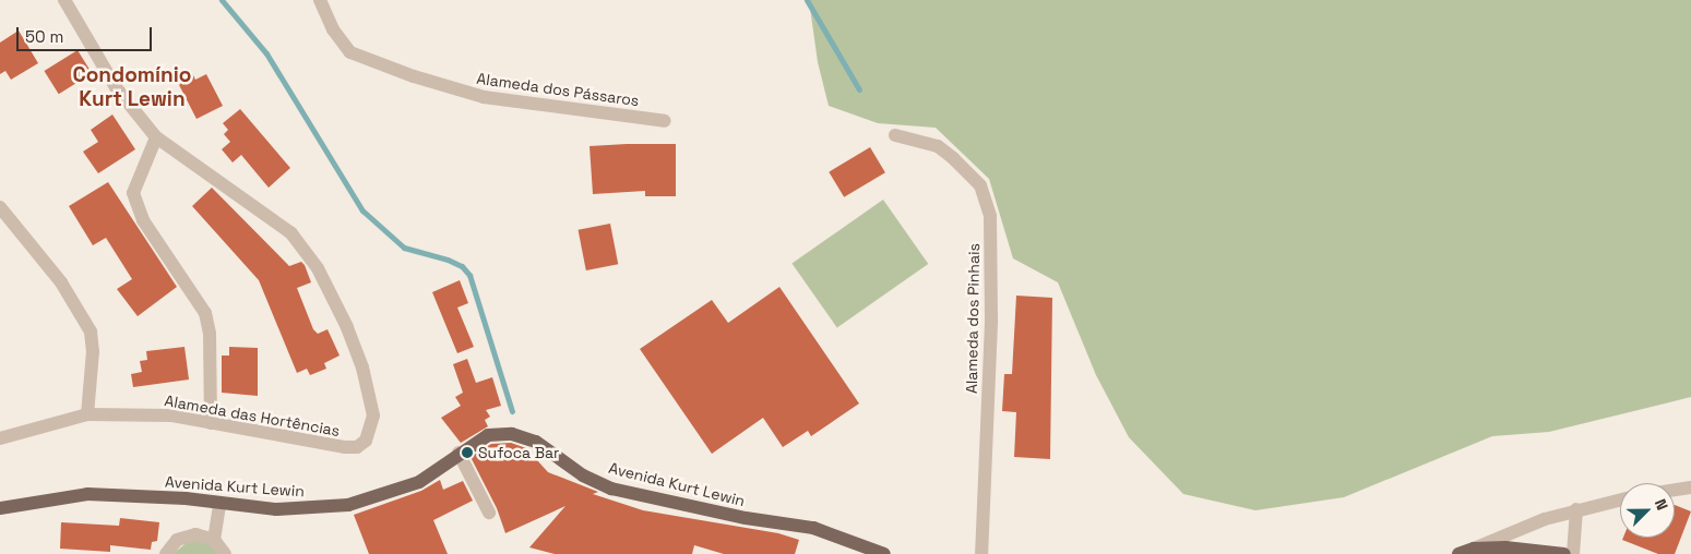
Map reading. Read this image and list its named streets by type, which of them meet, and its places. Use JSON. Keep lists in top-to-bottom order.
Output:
{
  "streets": {
    "main road": ["Avenida Kurt Lewin"],
    "street": ["Alameda dos Pássaros", "Alameda dos Pinhais", "Alameda das Hortências"]
  },
  "districts": ["Condomínio Kurt Lewin"],
  "places": ["Sufoca Bar"],
  "scale_bar": "50 m",
  "north": "top right"
}
